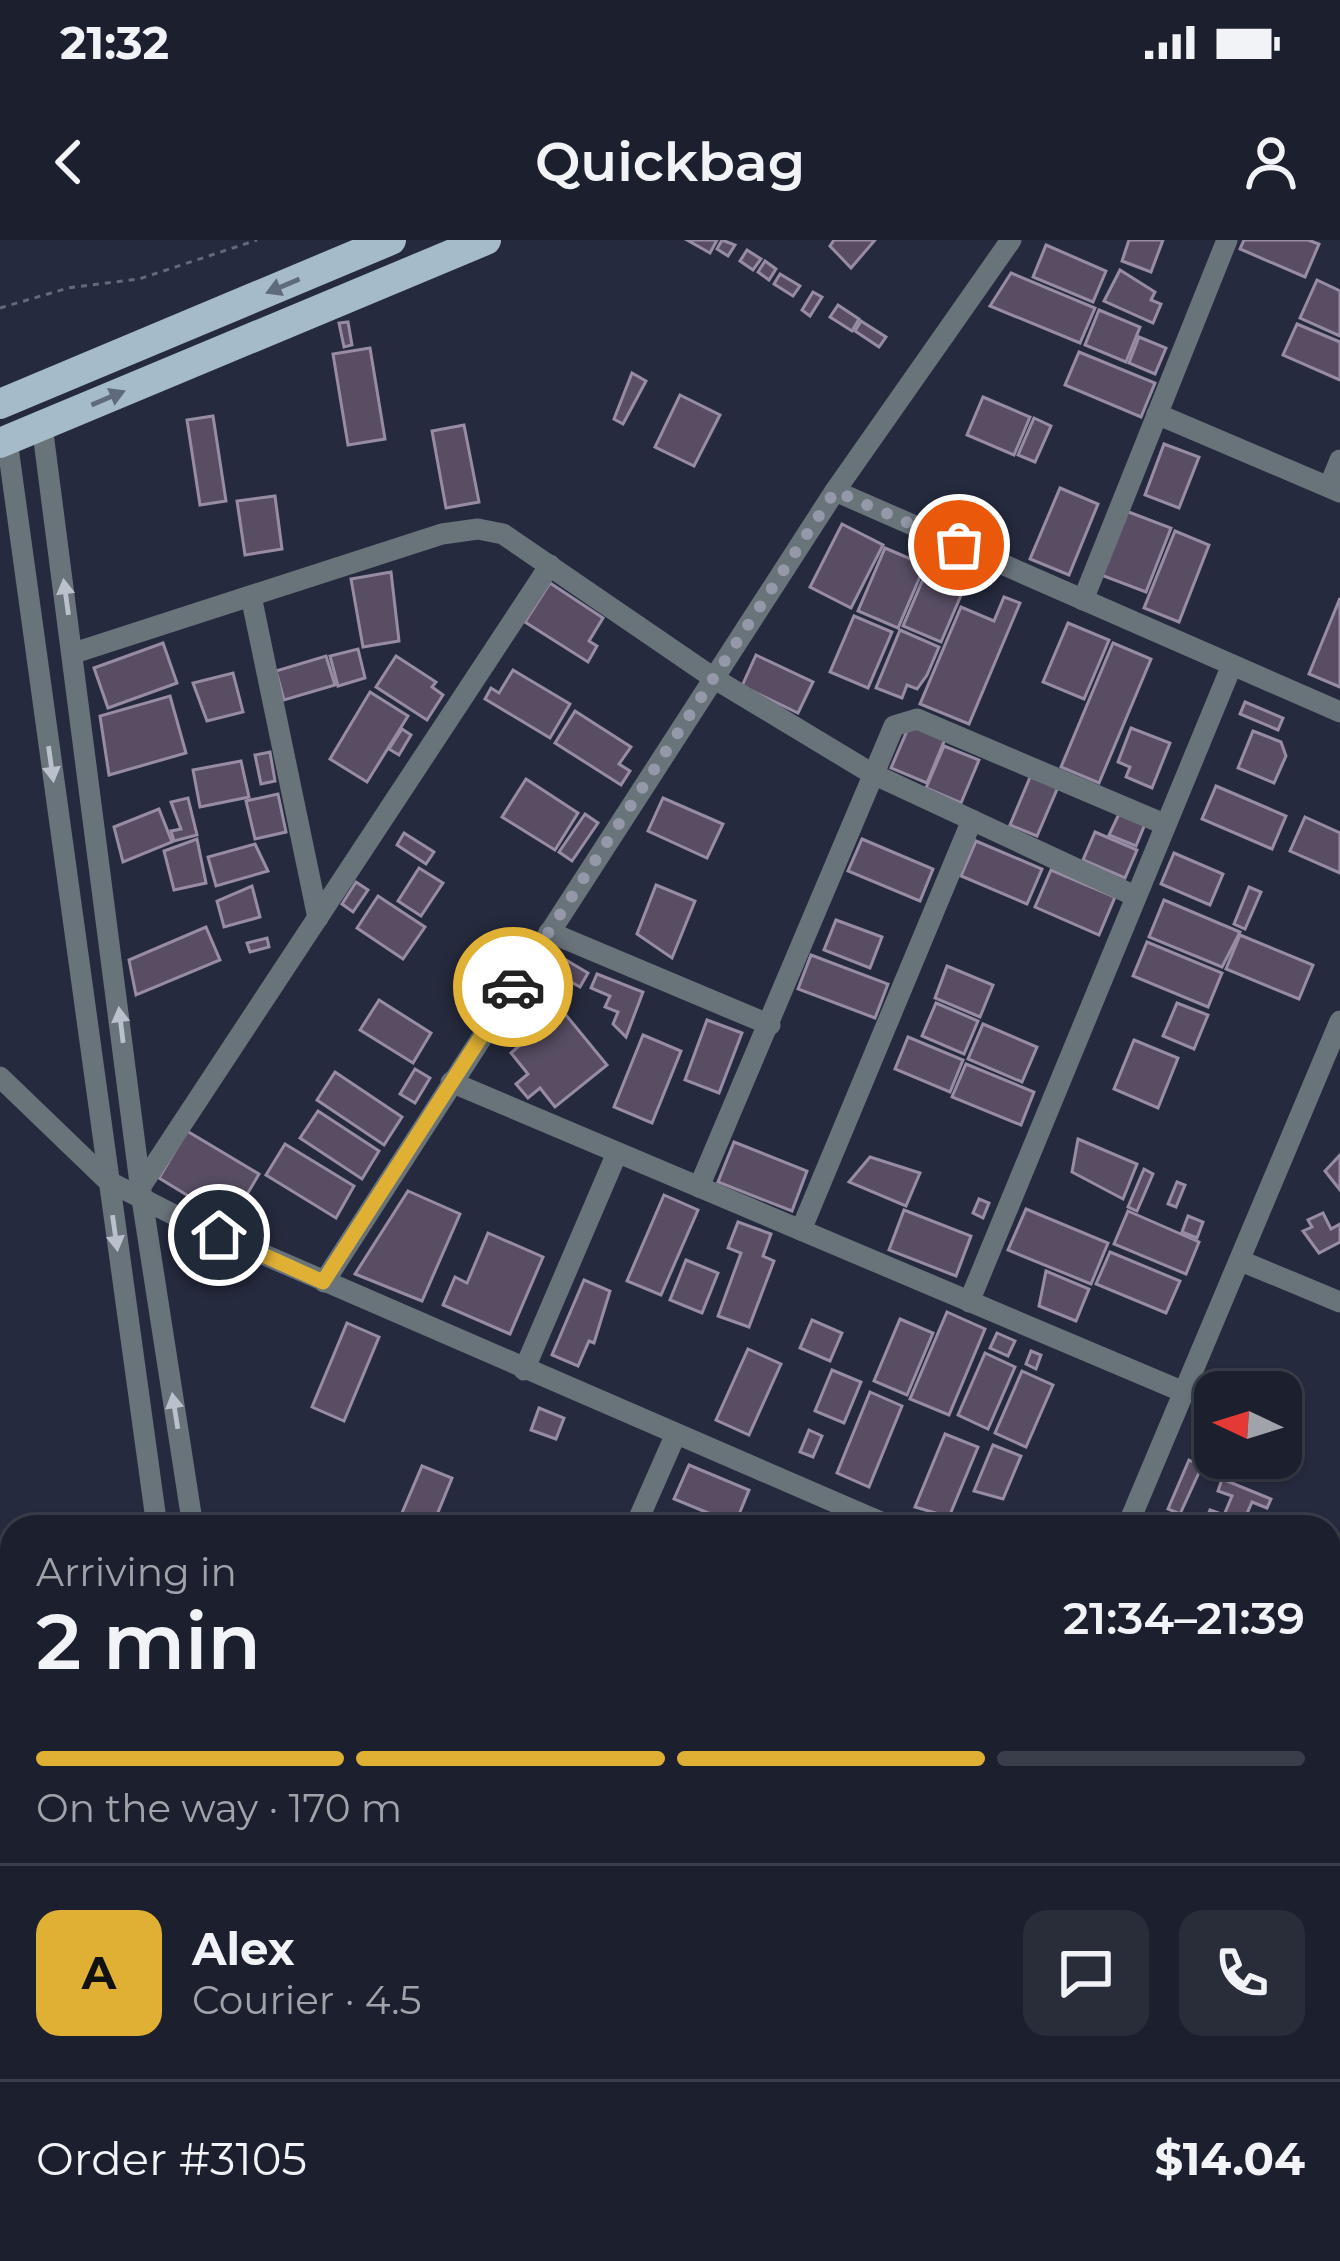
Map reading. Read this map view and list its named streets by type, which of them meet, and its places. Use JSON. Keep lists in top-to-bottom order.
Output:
{
  "north": "left",
  "page": {
    "status": "21:32",
    "header": "Quickbag",
    "heading": ["2 min", "Arriving in", "21:34–21:39"],
    "panel": [
      "Alex",
      "Courier · 4.5",
      "Order #3105",
      "$14.04"
    ],
    "bar": "On the way · 170 m",
    "round": "A"
  }
}
